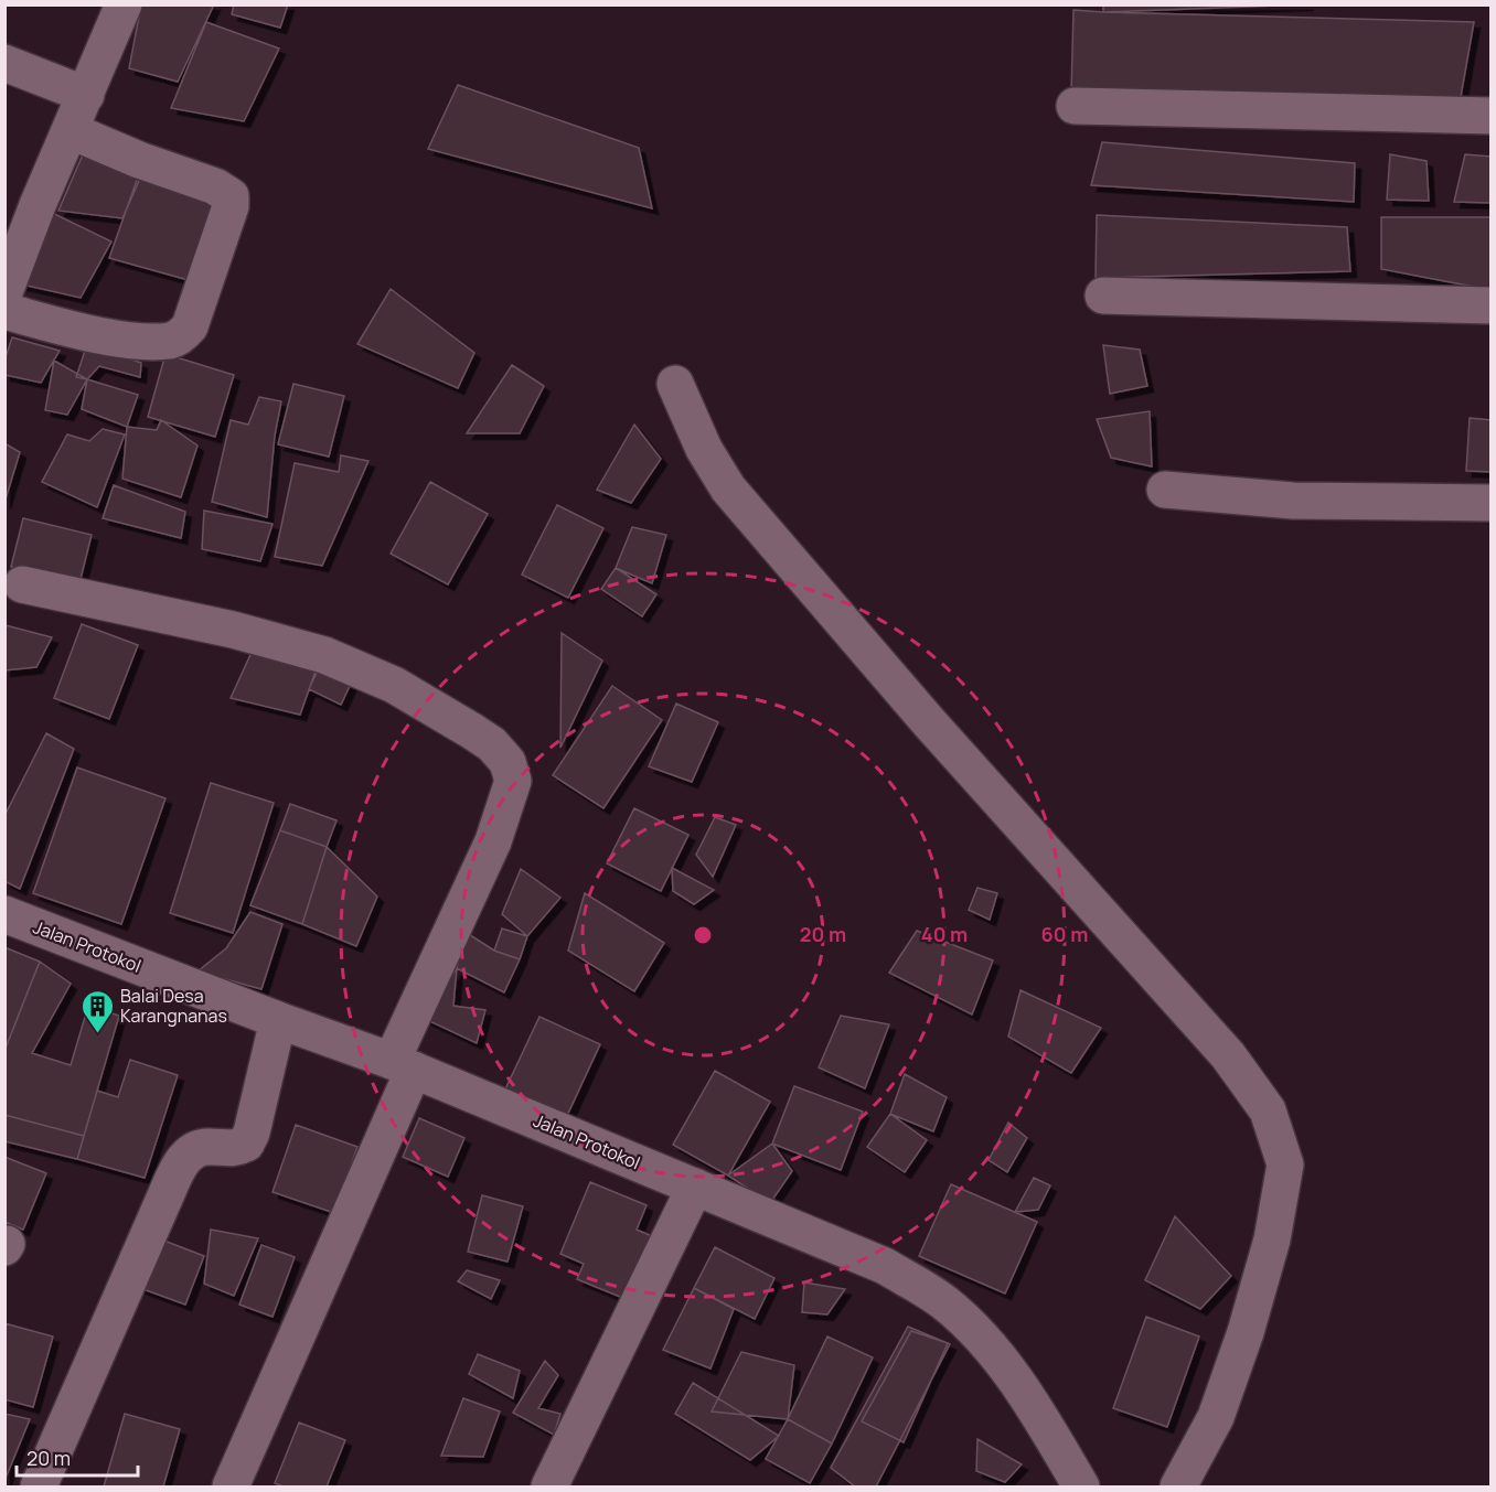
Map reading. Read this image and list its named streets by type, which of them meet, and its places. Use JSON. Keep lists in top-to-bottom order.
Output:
{
  "streets": {
    "street": ["Jalan Protokol"]
  },
  "places": {
    "building": ["Balai Desa Karangnanas"]
  },
  "scale_bar": "20 m",
  "rings": ["20 m", "40 m", "60 m"]
}
